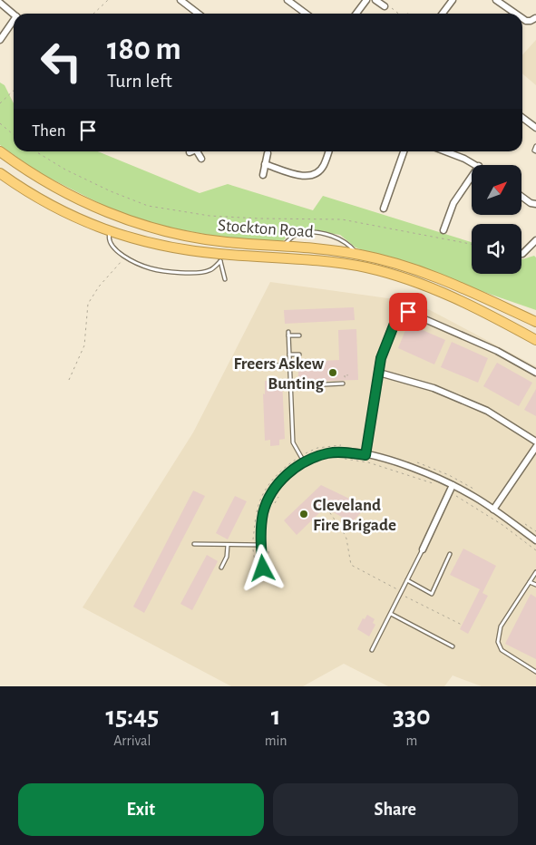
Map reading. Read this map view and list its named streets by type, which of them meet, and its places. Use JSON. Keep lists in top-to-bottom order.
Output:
{
  "streets": {
    "highway": ["Stockton Road"]
  },
  "places": ["Freers Askew Bunting", "Cleveland Fire Brigade"],
  "north": "top right",
  "page": {
    "turn": ["180 m", "Turn left"],
    "then": "Then",
    "eta": [
      "15:45",
      "Arrival",
      "1",
      "min",
      "330",
      "m"
    ],
    "buttons": ["Exit", "Share"]
  }
}
